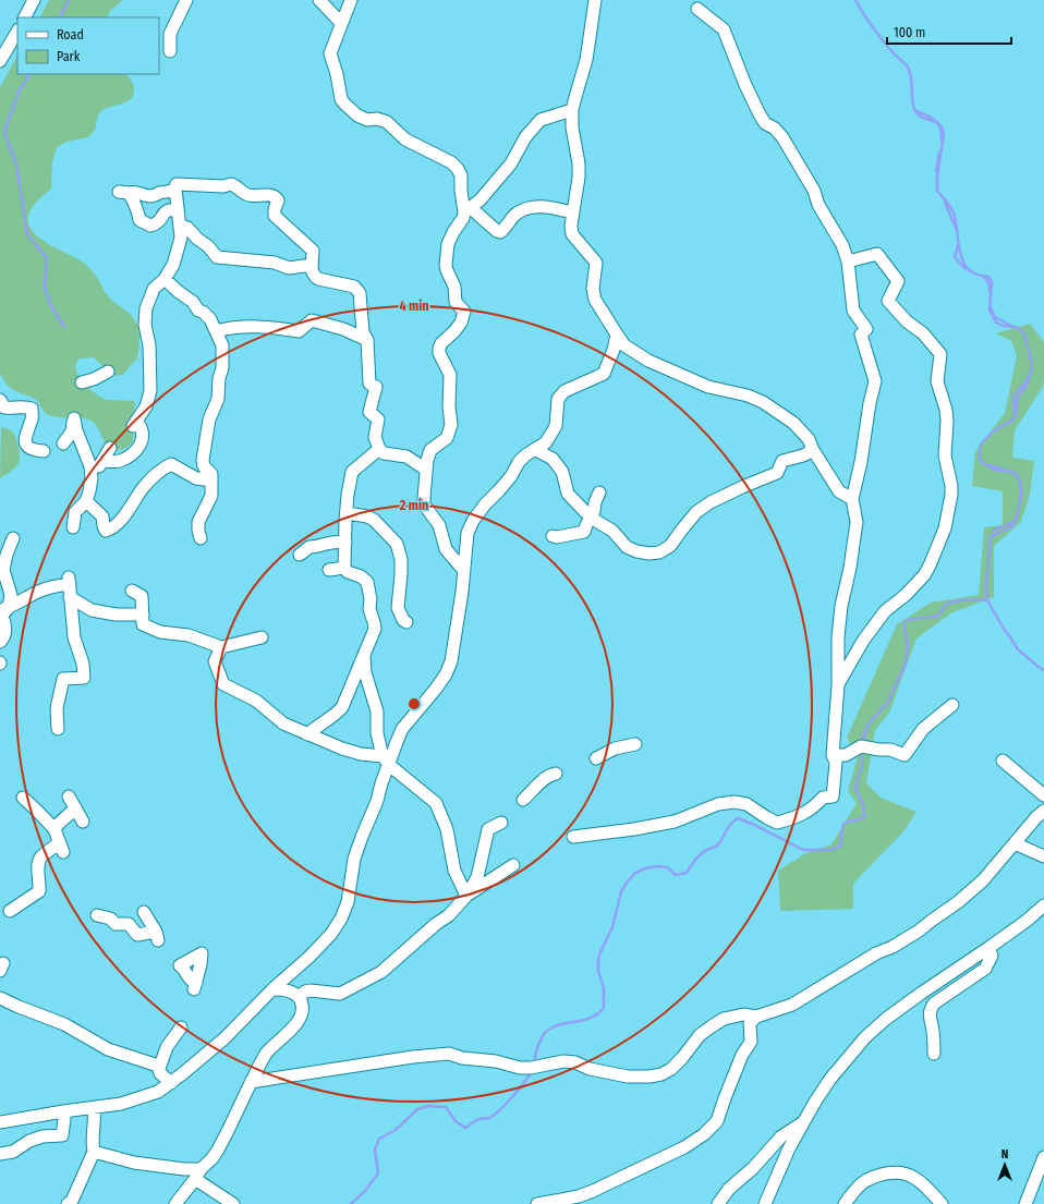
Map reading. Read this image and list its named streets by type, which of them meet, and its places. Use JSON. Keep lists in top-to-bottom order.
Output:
{
  "legend": ["Road", "Park"],
  "scale_bar": "100 m",
  "north": "top",
  "rings": ["4 min", "2 min"]
}
